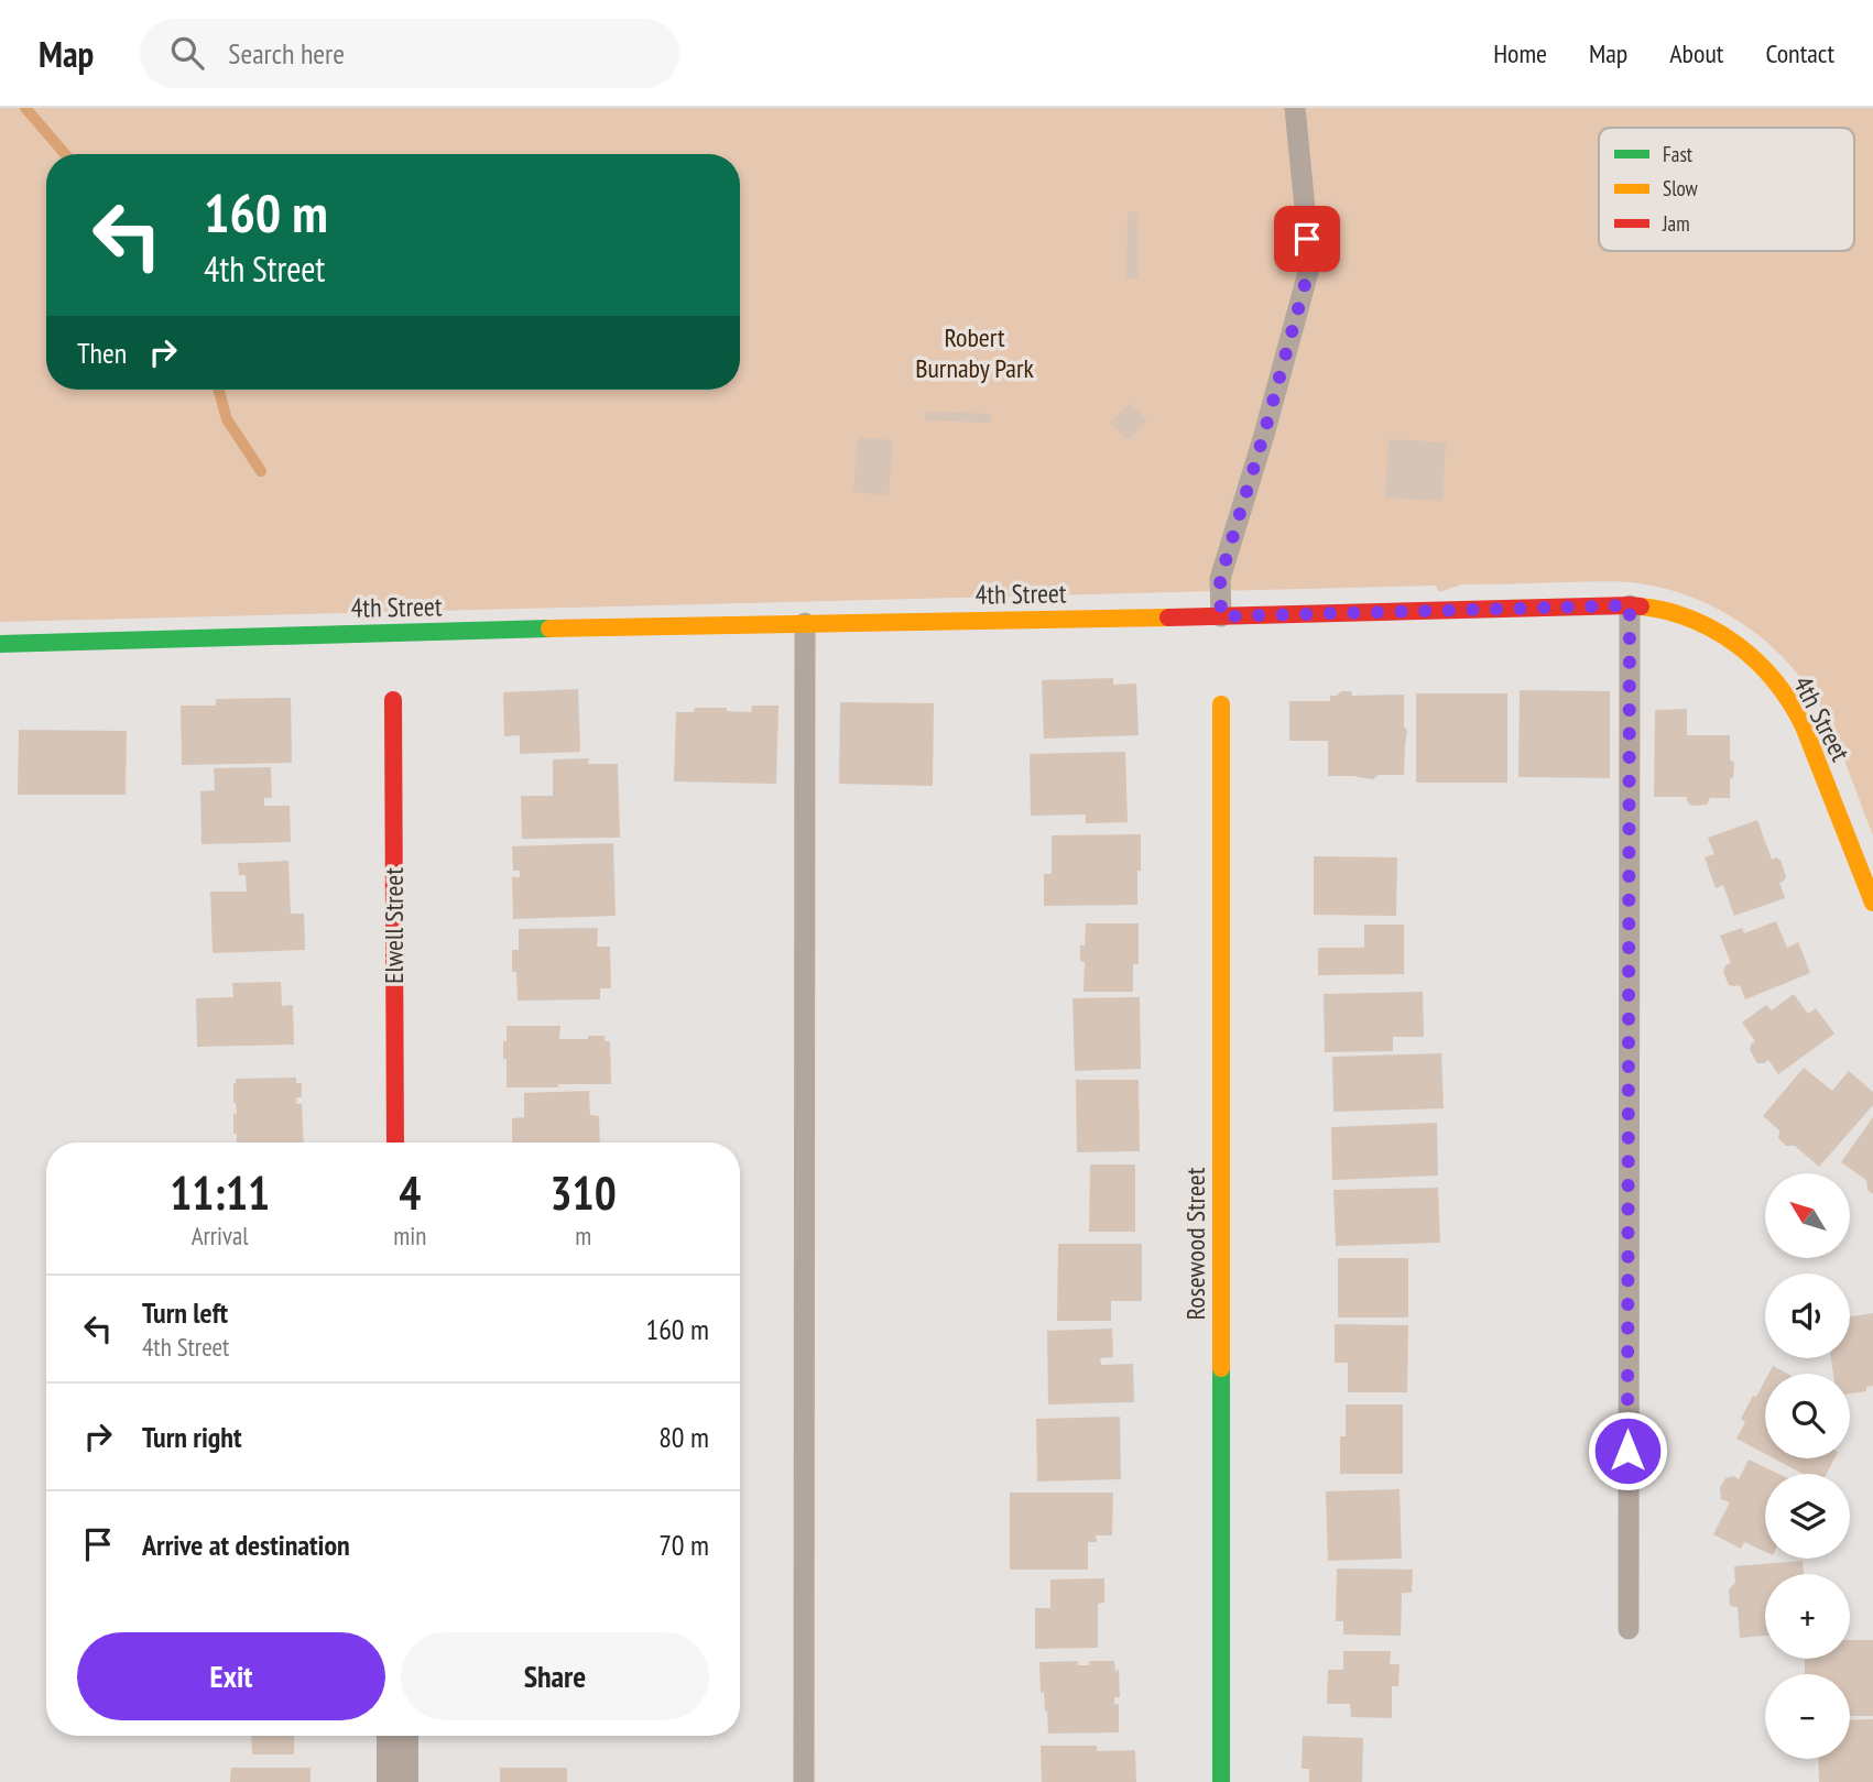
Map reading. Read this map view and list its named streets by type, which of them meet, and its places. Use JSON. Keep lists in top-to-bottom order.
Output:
{
  "streets": {
    "street": ["4th Street", "Elwell Street", "Rosewood Street"]
  },
  "parks": ["Robert Burnaby Park"],
  "legend": ["Fast", "Slow", "Jam"],
  "north": "top left",
  "page": {
    "header": "Map",
    "search": "Search here",
    "nav": [
      "Home",
      "Map",
      "About",
      "Contact"
    ],
    "turn": ["160 m", "4th Street"],
    "then": "Then",
    "eta": [
      "11:11",
      "Arrival",
      "4",
      "min",
      "310",
      "m"
    ],
    "map_buttons": ["+", "−"],
    "list": [
      {
        "name": "Turn left",
        "note": "4th Street",
        "value": "160 m"
      },
      {
        "name": "Turn right",
        "value": "80 m"
      },
      {
        "name": "Arrive at destination",
        "value": "70 m"
      }
    ],
    "buttons": ["Exit", "Share"]
  }
}
